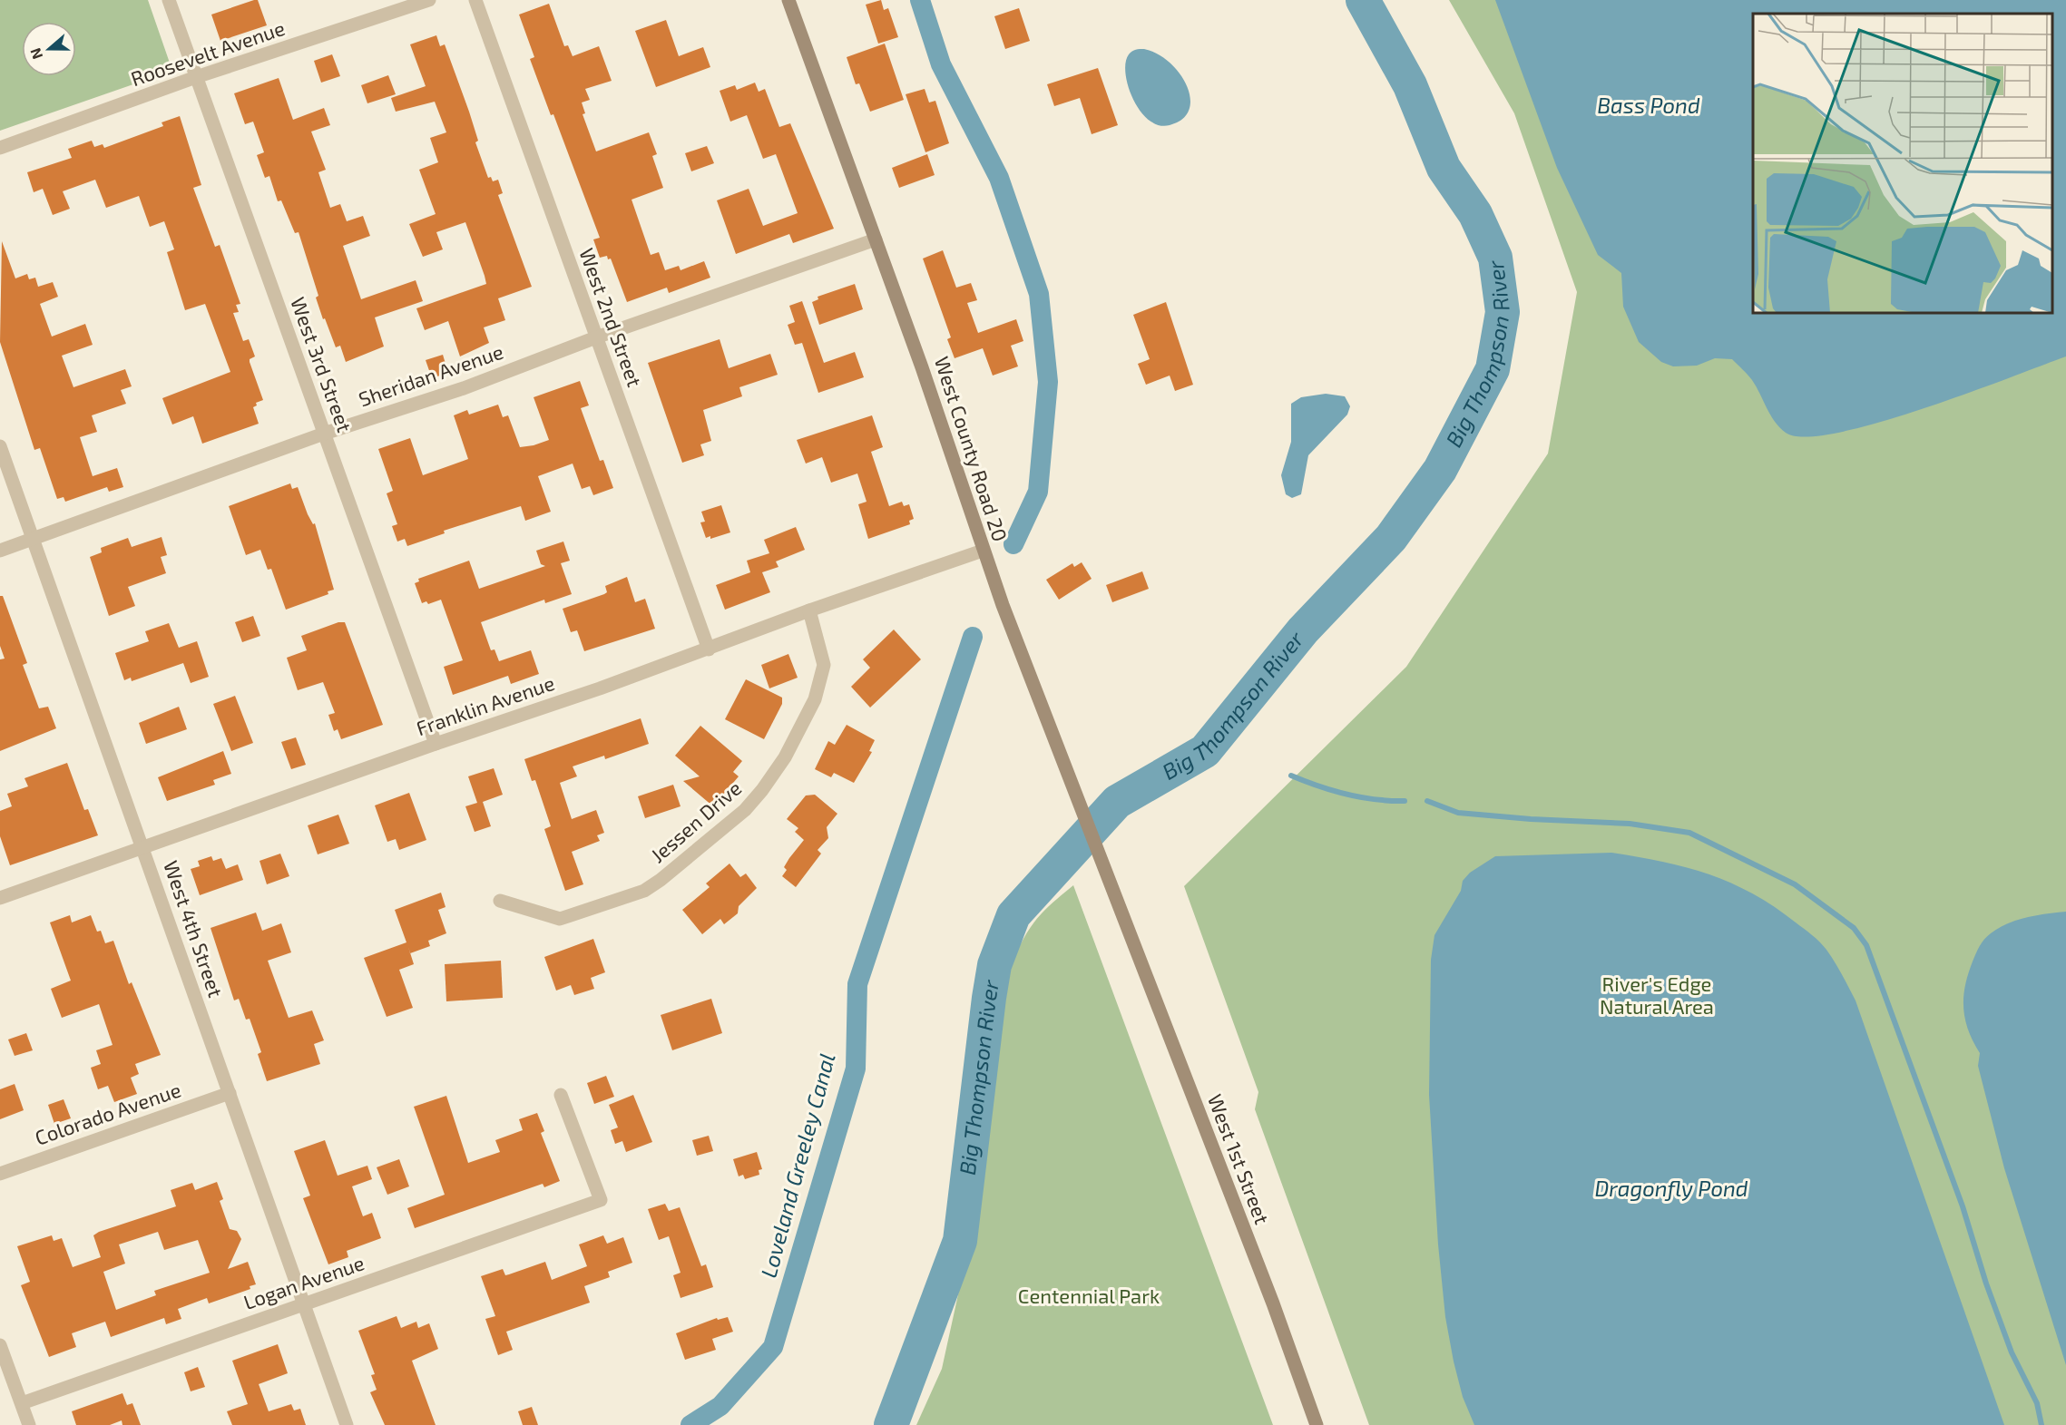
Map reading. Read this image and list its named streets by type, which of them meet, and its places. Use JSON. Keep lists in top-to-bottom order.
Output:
{
  "streets": {
    "main road": ["West County Road 20", "West 1st Street"],
    "street": [
      "Roosevelt Avenue",
      "West 2nd Street",
      "West 3rd Street",
      "Sheridan Avenue",
      "Franklin Avenue",
      "Jessen Drive",
      "West 4th Street",
      "Colorado Avenue",
      "Logan Avenue"
    ]
  },
  "crossings": [
    ["Roosevelt Avenue", "West 3rd Street"],
    ["West 2nd Street", "Sheridan Avenue"],
    ["West 2nd Street", "Franklin Avenue"],
    ["West 3rd Street", "Sheridan Avenue"],
    ["West 3rd Street", "Franklin Avenue"],
    ["Sheridan Avenue", "West County Road 20"],
    ["Sheridan Avenue", "West 4th Street"],
    ["West County Road 20", "Franklin Avenue"],
    ["West County Road 20", "West 1st Street"],
    ["Franklin Avenue", "Jessen Drive"],
    ["Franklin Avenue", "West 4th Street"],
    ["West 4th Street", "Colorado Avenue"],
    ["West 4th Street", "Logan Avenue"]
  ],
  "water": [
    "Bass Pond",
    "Big Thompson River",
    "Loveland Greeley Canal",
    "Dragonfly Pond"
  ],
  "parks": ["River's Edge Natural Area", "Centennial Park"],
  "north": "left"
}
